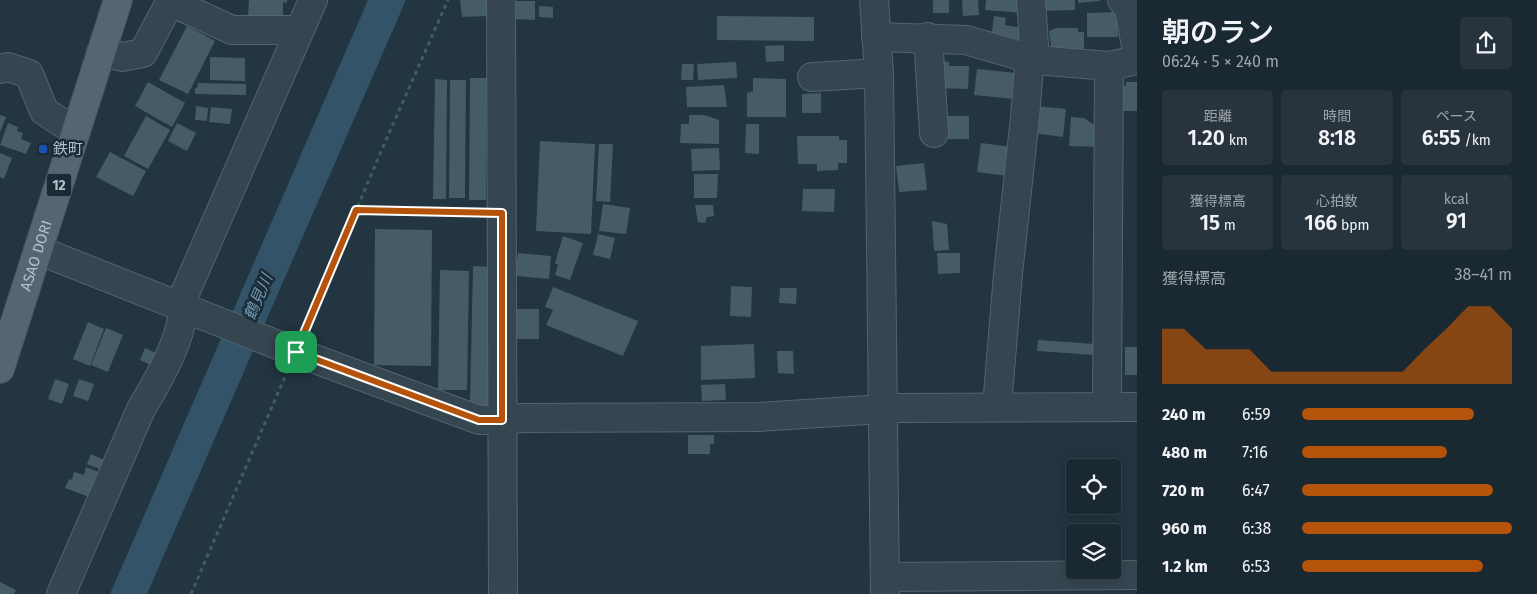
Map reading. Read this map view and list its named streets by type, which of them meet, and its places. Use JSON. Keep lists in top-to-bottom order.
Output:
{
  "streets": {
    "main road": ["12", "ASAO DORI"]
  },
  "water": ["鶴見川"],
  "places": {
    "transit": ["鉄町"]
  },
  "page": {
    "heading": ["朝のラン", "06:24 · 5 × 240 m"],
    "stats": [
      ["距離", "1.20 km"],
      ["時間", "8:18"],
      ["ペース", "6:55 /km"],
      ["獲得標高", "15 m"],
      ["心拍数", "166 bpm"],
      ["kcal", "91"]
    ],
    "chart": ["獲得標高", "38–41 m"],
    "list": [
      {
        "name": "240 m",
        "note": "6:59"
      },
      {
        "name": "480 m",
        "note": "7:16"
      },
      {
        "name": "720 m",
        "note": "6:47"
      },
      {
        "name": "960 m",
        "note": "6:38"
      },
      {
        "name": "1.2 km",
        "note": "6:53"
      }
    ]
  }
}
